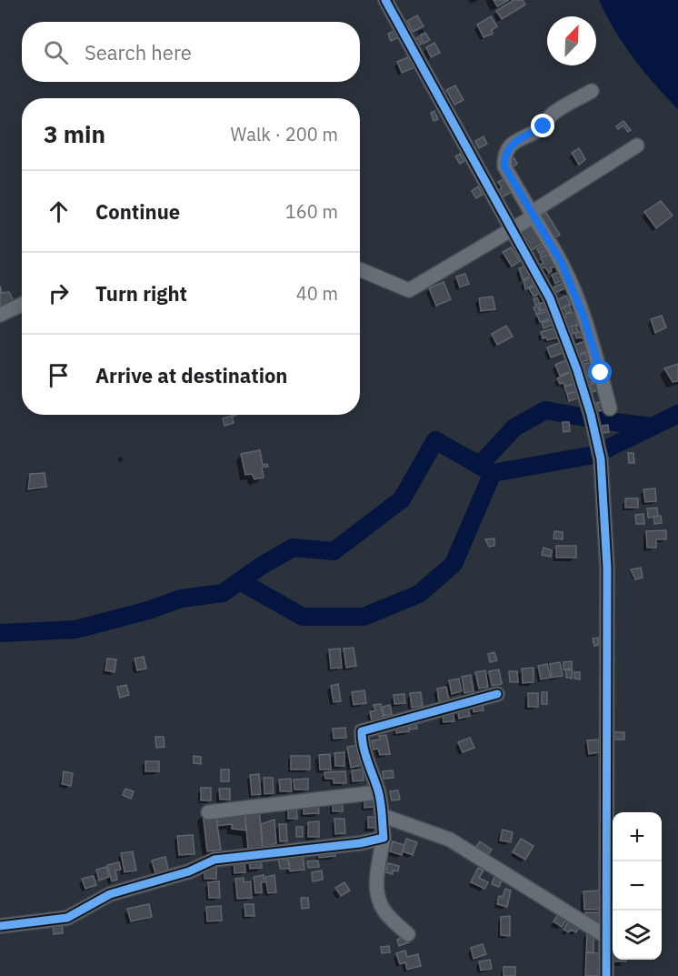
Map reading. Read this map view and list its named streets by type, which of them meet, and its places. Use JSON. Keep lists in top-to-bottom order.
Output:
{
  "north": "top right",
  "page": {
    "search": "Search here",
    "heading": ["3 min", "Walk · 200 m"],
    "list": [
      ["Continue", "160 m"],
      ["Turn right", "40 m"],
      "Arrive at destination"
    ],
    "map_buttons": ["+", "−"]
  }
}
